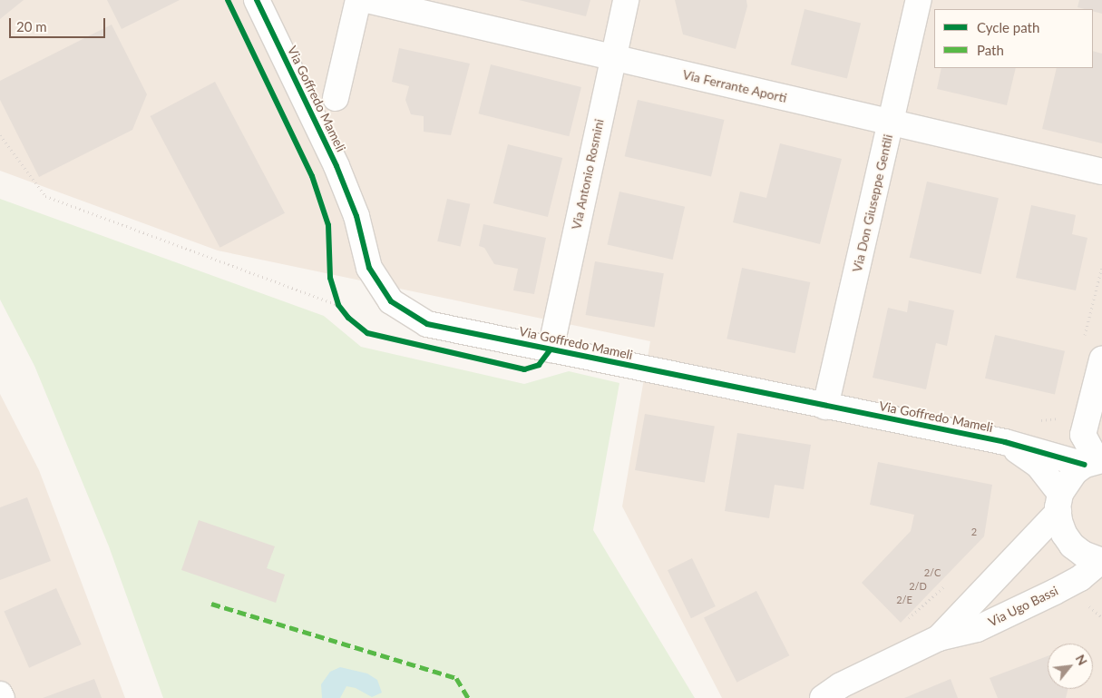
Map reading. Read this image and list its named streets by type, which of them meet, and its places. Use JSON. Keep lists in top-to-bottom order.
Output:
{
  "streets": {
    "street": [
      "Via Ferrante Aporti",
      "Via Goffredo Mameli",
      "Via Antonio Rosmini",
      "Via Don Giuseppe Gentili",
      "Via Ugo Bassi"
    ]
  },
  "crossings": [
    ["Via Ferrante Aporti", "Via Antonio Rosmini"],
    ["Via Ferrante Aporti", "Via Don Giuseppe Gentili"],
    ["Via Goffredo Mameli", "Via Antonio Rosmini"],
    ["Via Goffredo Mameli", "Via Don Giuseppe Gentili"],
    ["Via Goffredo Mameli", "Via Ugo Bassi"]
  ],
  "house_numbers": [
    "2",
    "2/C",
    "2/D",
    "2/E"
  ],
  "legend": ["Cycle path", "Path"],
  "scale_bar": "20 m",
  "north": "top right"
}
